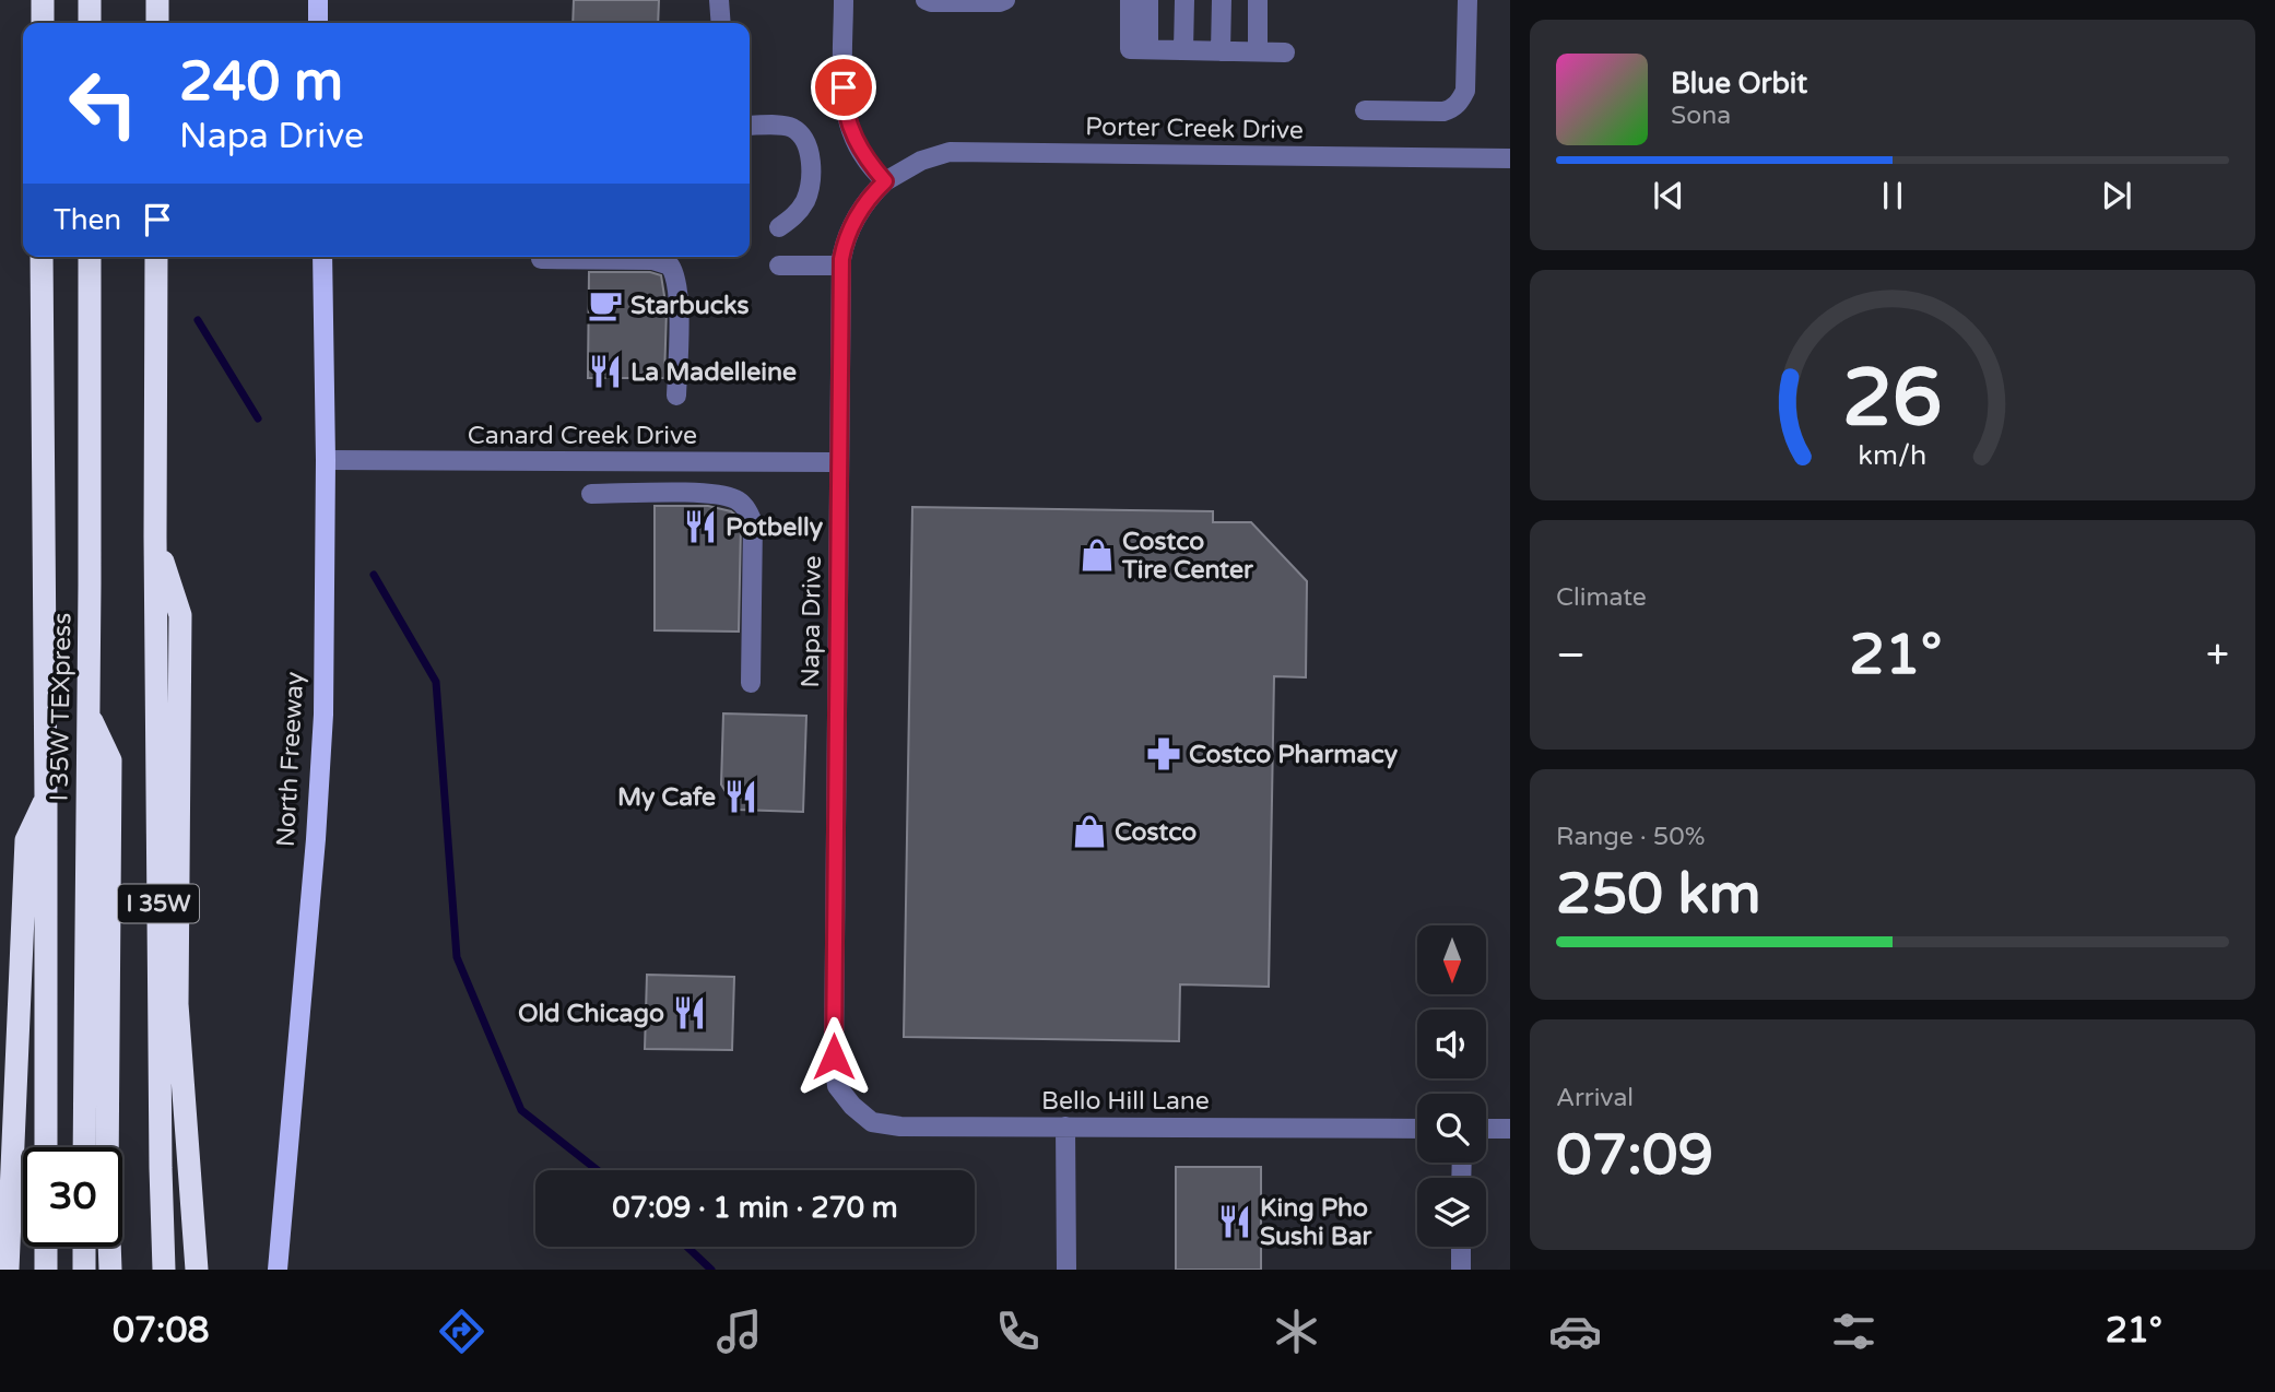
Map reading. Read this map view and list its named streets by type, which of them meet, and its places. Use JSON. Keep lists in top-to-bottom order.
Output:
{
  "streets": {
    "highway": ["I 35W TEXpress", "I 35W"],
    "main road": ["North Freeway"],
    "street": [
      "Porter Creek Drive",
      "Canard Creek Drive",
      "Napa Drive",
      "Bello Hill Lane"
    ]
  },
  "crossings": [
    ["Porter Creek Drive", "Napa Drive"],
    ["Canard Creek Drive", "Napa Drive"],
    ["Canard Creek Drive", "North Freeway"],
    ["Napa Drive", "Bello Hill Lane"]
  ],
  "places": {
    "cafe": ["Starbucks"],
    "restaurant": [
      "La Madelleine",
      "Potbelly",
      "My Cafe",
      "Old Chicago",
      "King Pho Sushi Bar"
    ],
    "shop": ["Costco Tire Center", "Costco"],
    "pharmacy": ["Costco Pharmacy"]
  },
  "north": "bottom",
  "page": {
    "turn": ["240 m", "Napa Drive"],
    "song": ["Blue Orbit", "Sona"],
    "then": "Then",
    "tile": [
      "Climate",
      ["Range · 50%", "250 km"],
      ["Arrival", "07:09"]
    ],
    "heat": ["−", "21°", "+"],
    "limit": "30",
    "trip": "07:09 · 1 min · 270 m",
    "tabs": ["07:08", "21°"],
    "gauge": ["26", "km/h"]
  }
}
